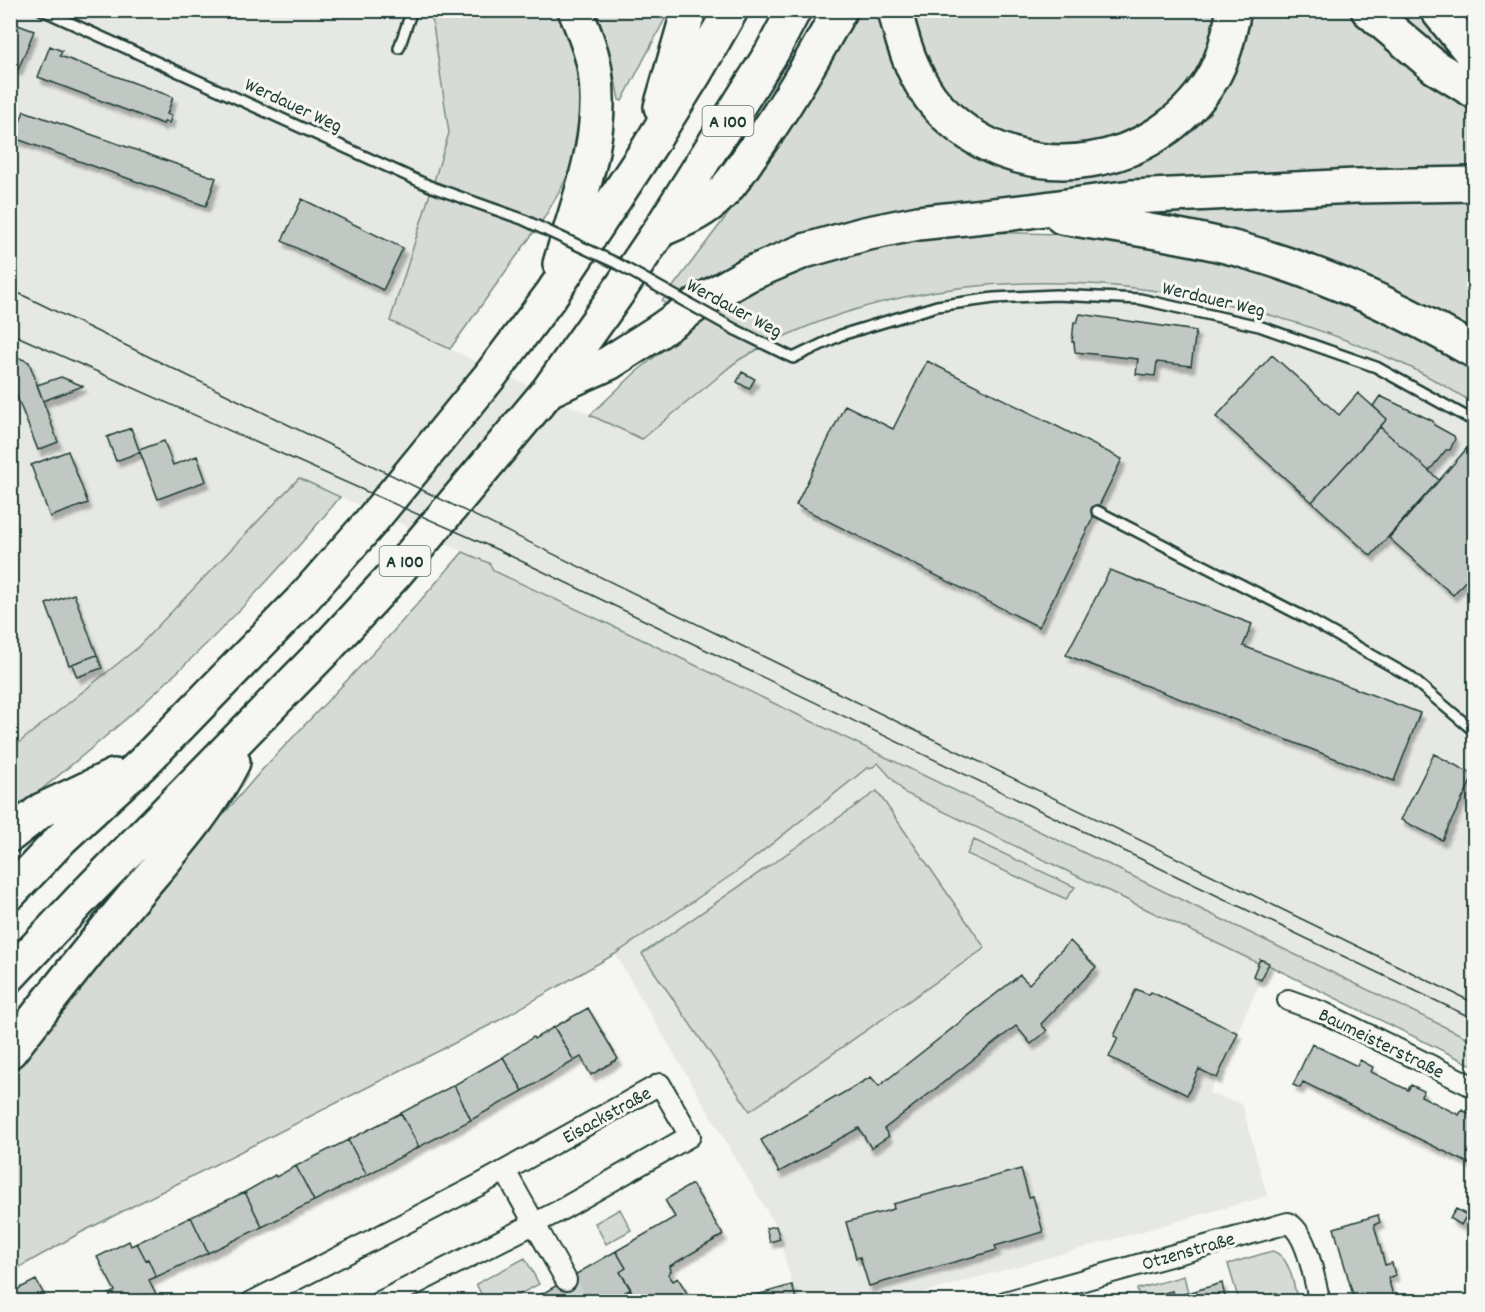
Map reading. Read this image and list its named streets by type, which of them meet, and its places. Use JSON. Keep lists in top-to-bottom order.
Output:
{
  "streets": {
    "highway": ["A 100"],
    "street": ["Baumeisterstraße", "Eisackstraße", "Otzenstraße"],
    "lane": ["Werdauer Weg"]
  }
}
